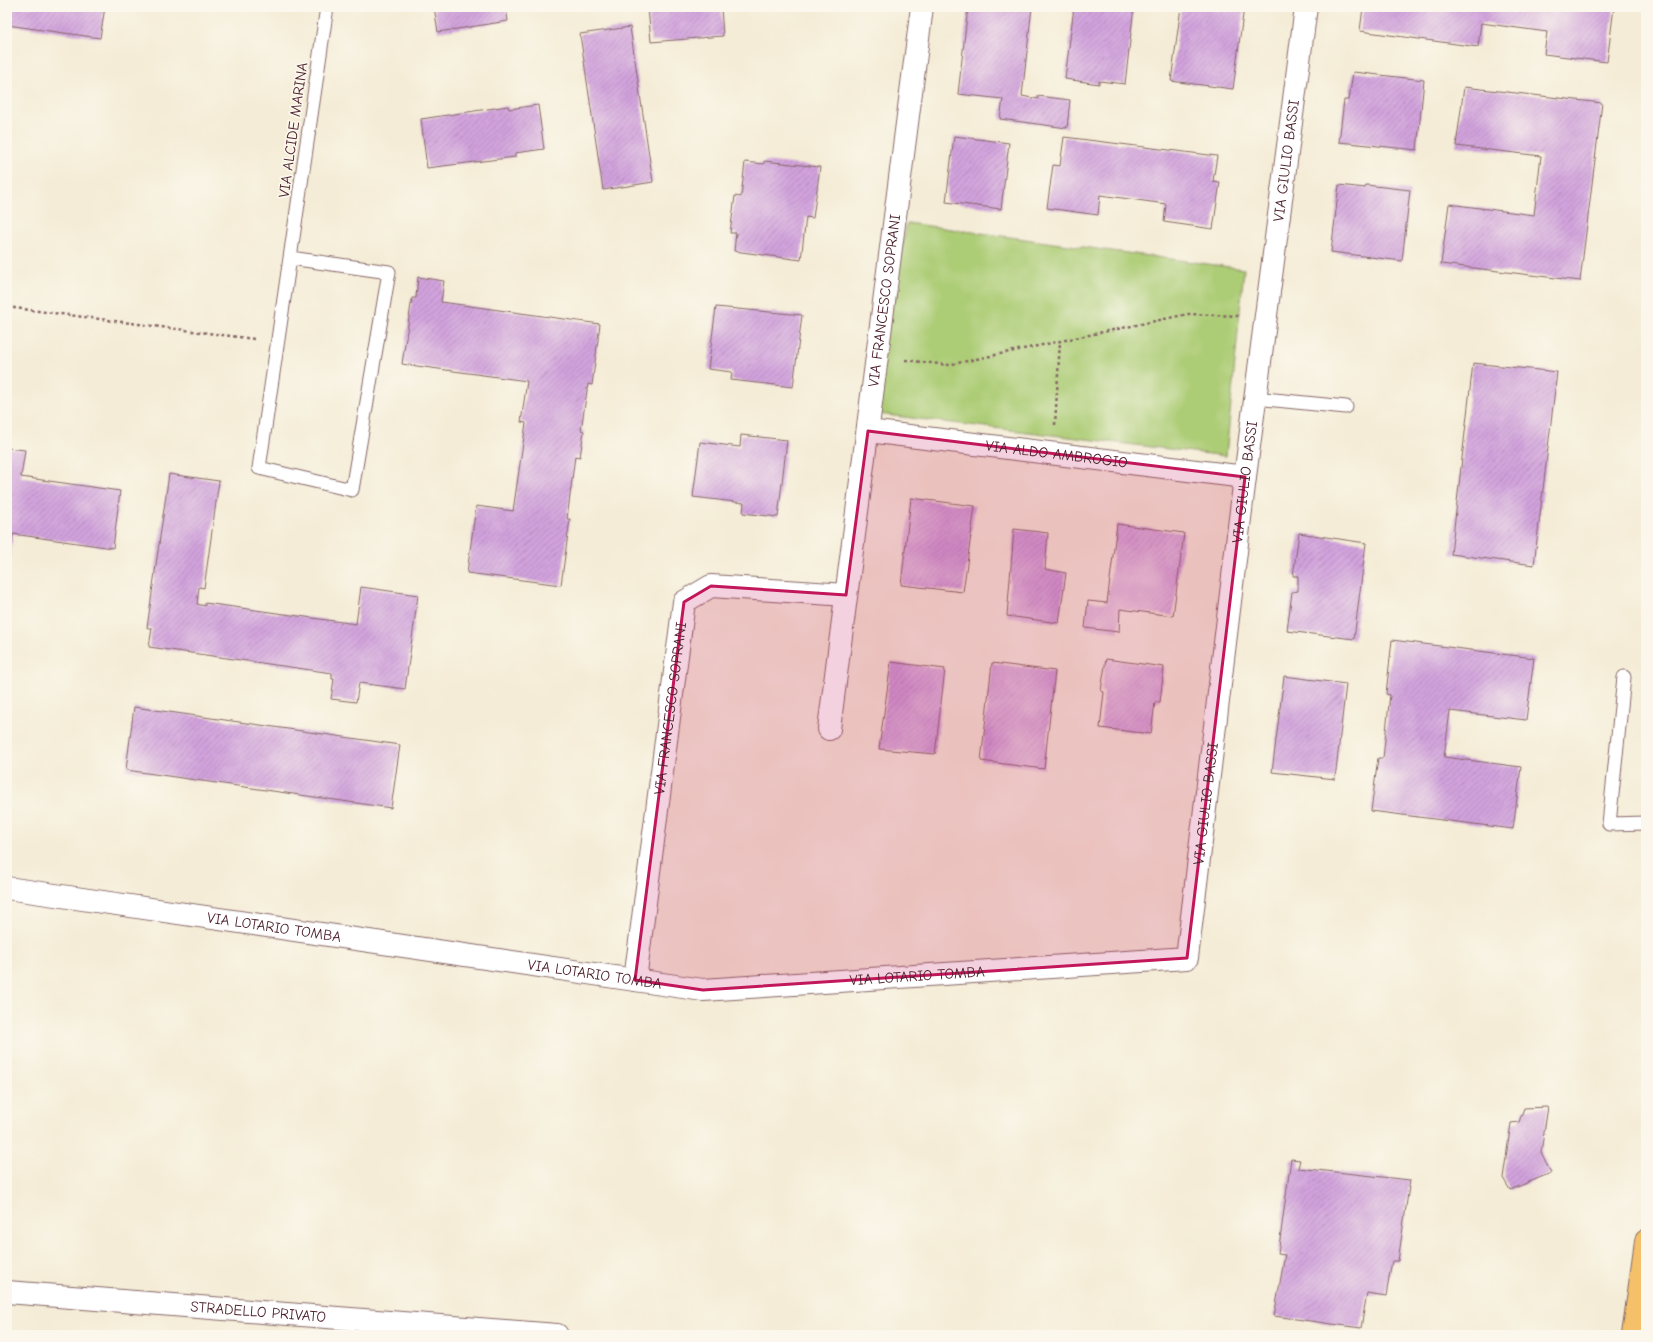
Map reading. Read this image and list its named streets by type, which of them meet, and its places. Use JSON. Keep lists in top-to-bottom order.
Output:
{
  "streets": {
    "street": [
      "VIA GIULIO BASSI",
      "VIA FRANCESCO SOPRANI",
      "VIA ALDO AMBROGIO",
      "VIA LOTARIO TOMBA",
      "STRADELLO PRIVATO"
    ],
    "lane": ["VIA ALCIDE MARINA"]
  },
  "crossings": [
    ["VIA GIULIO BASSI", "VIA ALDO AMBROGIO"],
    ["VIA GIULIO BASSI", "VIA LOTARIO TOMBA"],
    ["VIA FRANCESCO SOPRANI", "VIA ALDO AMBROGIO"],
    ["VIA FRANCESCO SOPRANI", "VIA LOTARIO TOMBA"]
  ]
}
